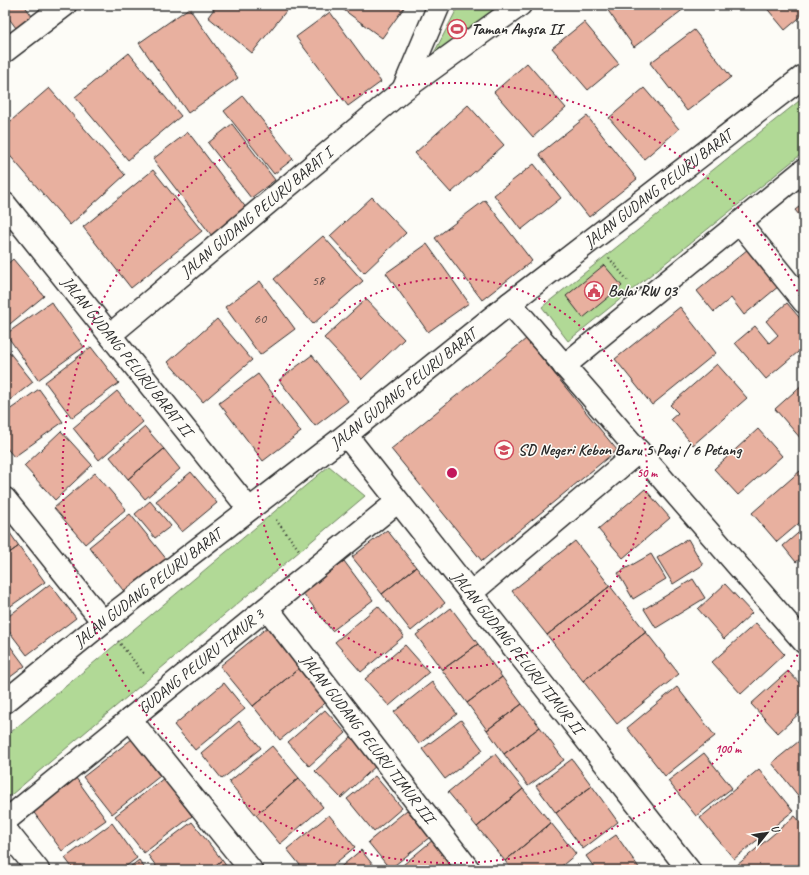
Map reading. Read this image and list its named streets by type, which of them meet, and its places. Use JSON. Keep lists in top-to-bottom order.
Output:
{
  "streets": {
    "street": [
      "JALAN GUDANG PELURU BARAT",
      "JALAN GUDANG PELURU BARAT I",
      "JALAN GUDANG PELURU BARAT II",
      "JALAN GUDANG PELURU TIMUR II",
      "GUDANG PELURU TIMUR 3",
      "JALAN GUDANG PELURU TIMUR III"
    ]
  },
  "crossings": [
    ["JALAN GUDANG PELURU BARAT", "JALAN GUDANG PELURU BARAT II"],
    ["JALAN GUDANG PELURU BARAT", "JALAN GUDANG PELURU TIMUR II"],
    ["JALAN GUDANG PELURU BARAT I", "JALAN GUDANG PELURU BARAT II"],
    ["JALAN GUDANG PELURU TIMUR II", "GUDANG PELURU TIMUR 3"],
    ["GUDANG PELURU TIMUR 3", "JALAN GUDANG PELURU TIMUR III"]
  ],
  "places": {
    "sports": ["Taman Angsa II"],
    "public building": ["Balai RW 03"],
    "school or university": ["SD Negeri Kebon Baru 5 Pagi / 6 Petang"]
  },
  "house_numbers": ["58", "60"],
  "north": "top right",
  "rings": ["50 m", "100 m"]
}
